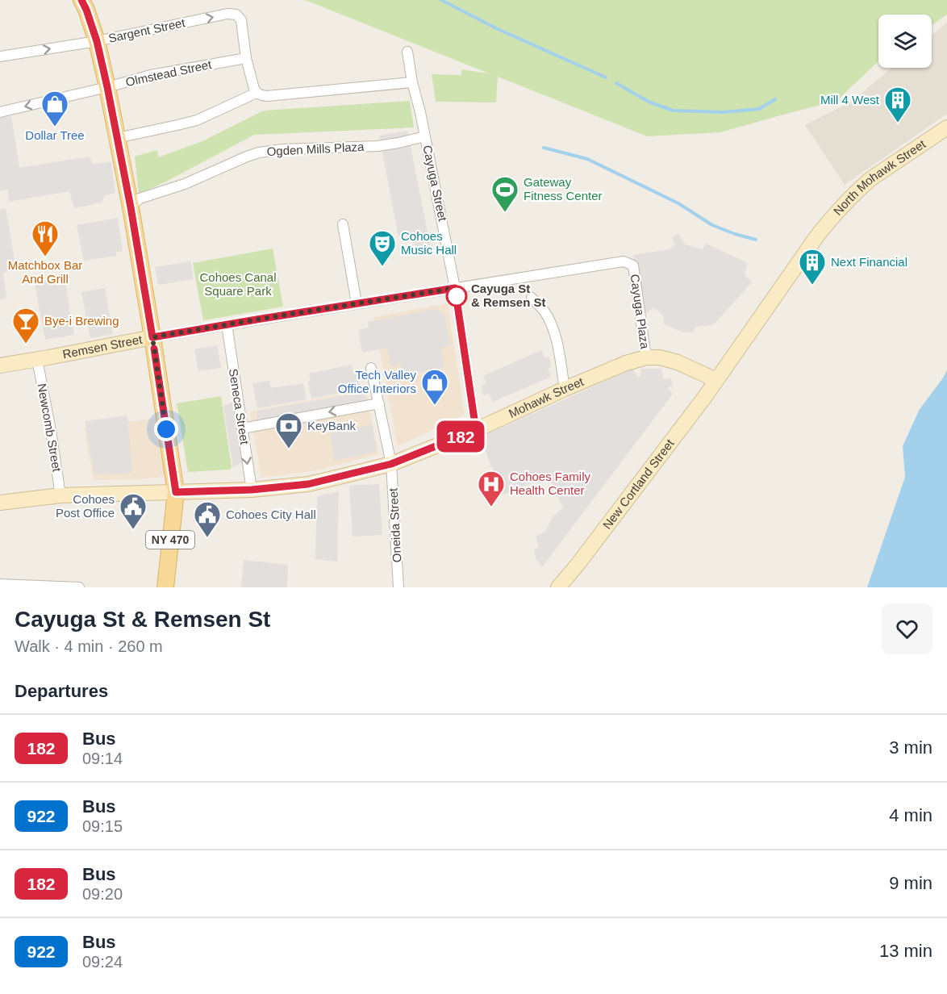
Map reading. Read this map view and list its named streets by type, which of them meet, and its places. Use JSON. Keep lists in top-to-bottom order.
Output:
{
  "streets": {
    "main road": ["NY 470"],
    "street": [
      "Sargent Street",
      "Olmstead Street",
      "Ogden Mills Plaza",
      "North Mohawk Street",
      "Cayuga Street",
      "Cayuga Plaza",
      "Remsen Street",
      "Mohawk Street",
      "Seneca Street",
      "Newcomb Street",
      "New Cortland Street",
      "Oneida Street"
    ]
  },
  "crossings": [
    ["Sargent Street", "Olmstead Street"],
    ["Sargent Street", "NY 470"],
    ["Olmstead Street", "NY 470"],
    ["Ogden Mills Plaza", "Cayuga Street"],
    ["Ogden Mills Plaza", "NY 470"],
    ["North Mohawk Street", "Mohawk Street"],
    ["North Mohawk Street", "New Cortland Street"],
    ["Cayuga Street", "Remsen Street"],
    ["Cayuga Street", "Mohawk Street"],
    ["Cayuga Plaza", "Remsen Street"],
    ["Cayuga Plaza", "Mohawk Street"],
    ["Remsen Street", "Seneca Street"],
    ["Remsen Street", "Newcomb Street"],
    ["Remsen Street", "NY 470"],
    ["Mohawk Street", "Seneca Street"],
    ["Mohawk Street", "Newcomb Street"],
    ["Mohawk Street", "New Cortland Street"],
    ["Mohawk Street", "Oneida Street"],
    ["Mohawk Street", "NY 470"]
  ],
  "one_way": ["Sargent Street", "Olmstead Street", "Seneca Street"],
  "parks": ["Cohoes Canal Square Park"],
  "places": {
    "building": ["Mill 4 West", "Next Financial"],
    "shop": ["Dollar Tree", "Tech Valley Office Interiors"],
    "sports": ["Gateway Fitness Center"],
    "restaurant": ["Matchbox Bar And Grill"],
    "theatre": ["Cohoes Music Hall"],
    "other": ["Cayuga St & Remsen St"],
    "bar": ["Bye-i Brewing"],
    "bank": ["KeyBank"],
    "hospital": ["Cohoes Family Health Center"],
    "public building": ["Cohoes Post Office", "Cohoes City Hall"]
  },
  "lines": ["bus line 182"],
  "page": {
    "on_map": "182",
    "heading": [
      ["Cayuga St & Remsen St", "Walk · 4 min · 260 m"],
      "Departures"
    ],
    "list": [
      {
        "mark": "182",
        "name": "Bus",
        "note": "09:14",
        "value": "3 min"
      },
      {
        "mark": "922",
        "name": "Bus",
        "note": "09:15",
        "value": "4 min"
      },
      {
        "mark": "182",
        "name": "Bus",
        "note": "09:20",
        "value": "9 min"
      },
      {
        "mark": "922",
        "name": "Bus",
        "note": "09:24",
        "value": "13 min"
      }
    ]
  }
}
